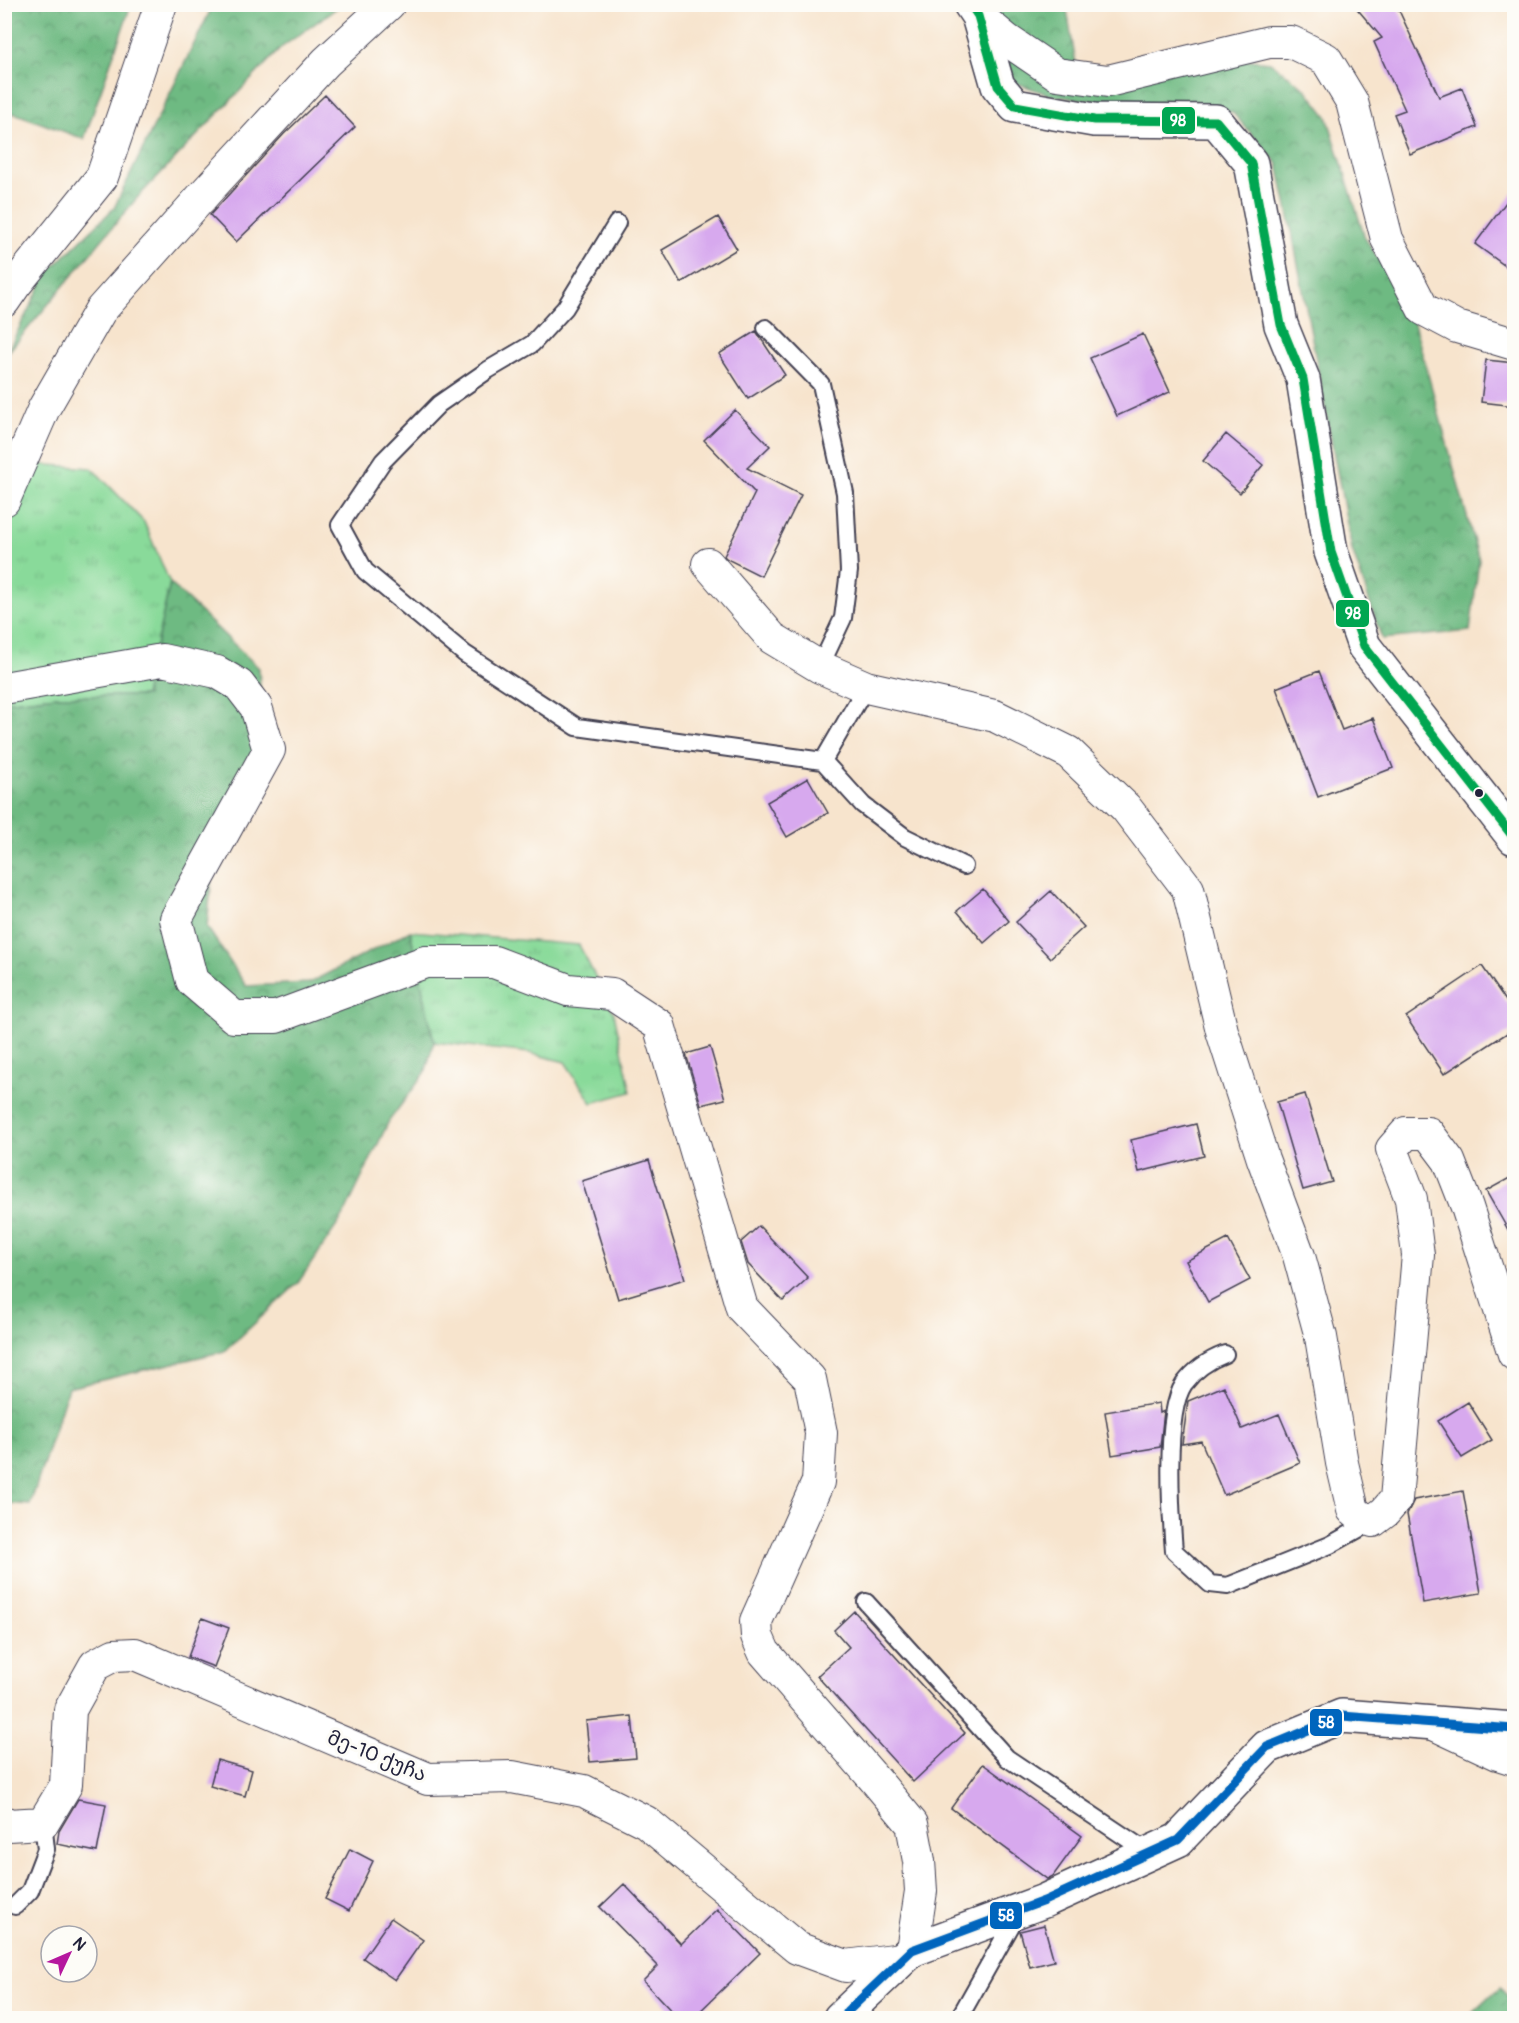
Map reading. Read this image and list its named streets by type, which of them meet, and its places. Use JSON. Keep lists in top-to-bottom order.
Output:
{
  "streets": {
    "street": ["მე-10 ქუჩა"]
  },
  "lines": ["transit line 98", "transit line 58"],
  "north": "top right"
}
